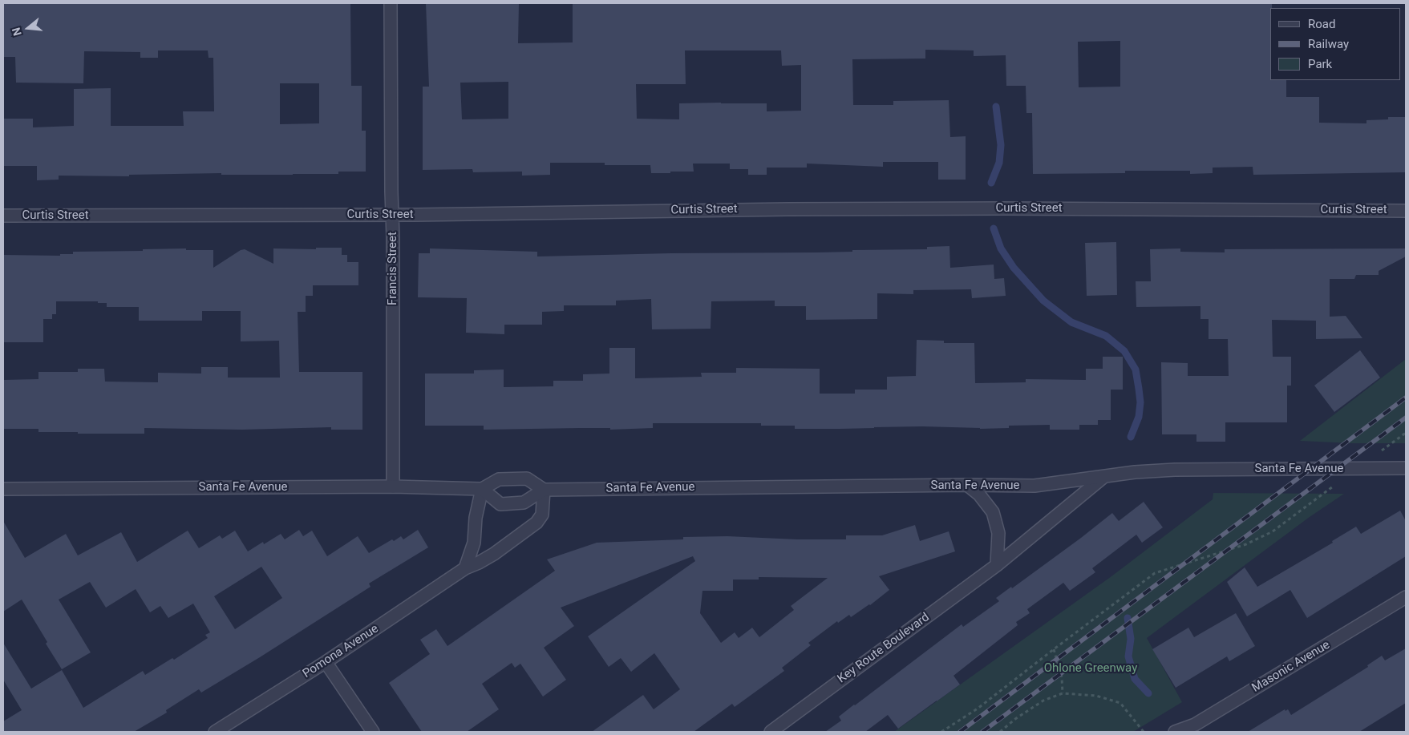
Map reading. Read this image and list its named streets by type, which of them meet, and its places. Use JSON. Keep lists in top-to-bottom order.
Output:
{
  "streets": {
    "street": [
      "Curtis Street",
      "Francis Street",
      "Santa Fe Avenue",
      "Key Route Boulevard",
      "Pomona Avenue",
      "Masonic Avenue"
    ]
  },
  "crossings": [
    ["Curtis Street", "Francis Street"],
    ["Francis Street", "Santa Fe Avenue"],
    ["Santa Fe Avenue", "Key Route Boulevard"],
    ["Santa Fe Avenue", "Pomona Avenue"]
  ],
  "parks": ["Ohlone Greenway"],
  "legend": ["Road", "Railway", "Park"],
  "north": "left"
}
